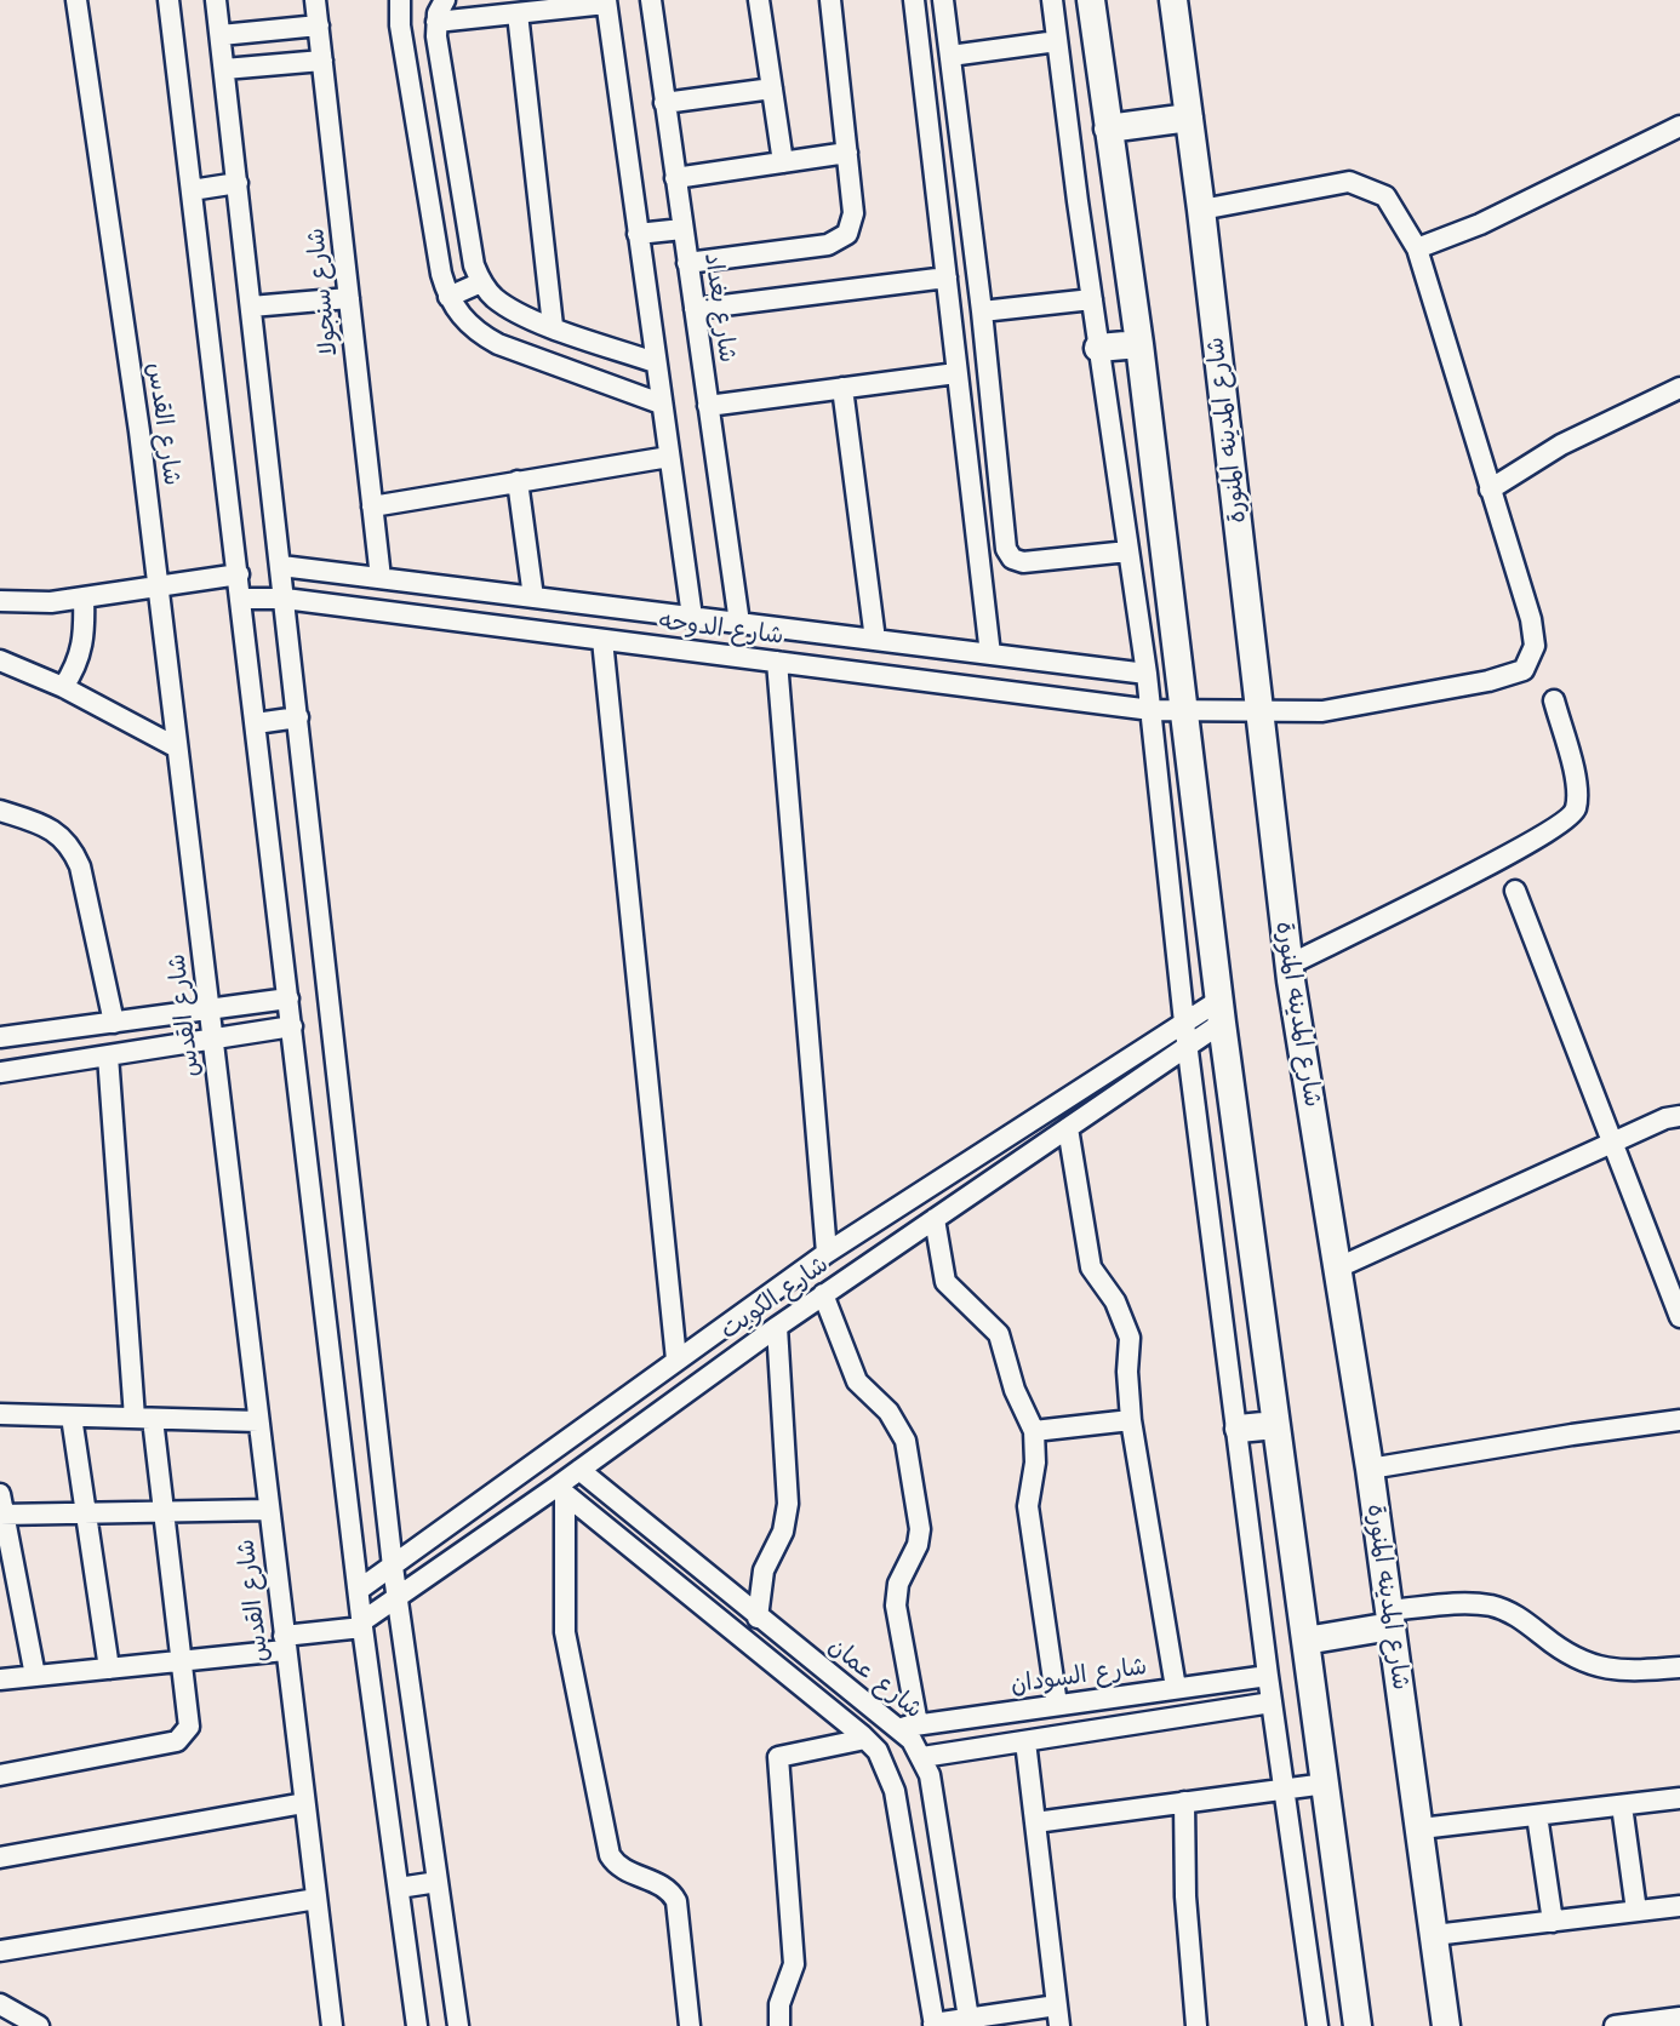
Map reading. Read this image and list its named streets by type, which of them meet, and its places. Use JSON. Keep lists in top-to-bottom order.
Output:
{
  "streets": {
    "main road": ["شارع المدينه المنورة"],
    "street": [
      "شارع سنجولا",
      "شارع بغداد",
      "شارع القدس",
      "شارع الدوحه",
      "شارع الكويت",
      "شارع السودان",
      "شارع عمان"
    ]
  },
  "crossings": [
    ["شارع سنجولا", "شارع الدوحه"],
    ["شارع بغداد", "شارع الدوحه"],
    ["شارع المدينه المنورة", "شارع الدوحه"],
    ["شارع الكويت", "شارع عمان"],
    ["شارع السودان", "شارع عمان"]
  ]
}
